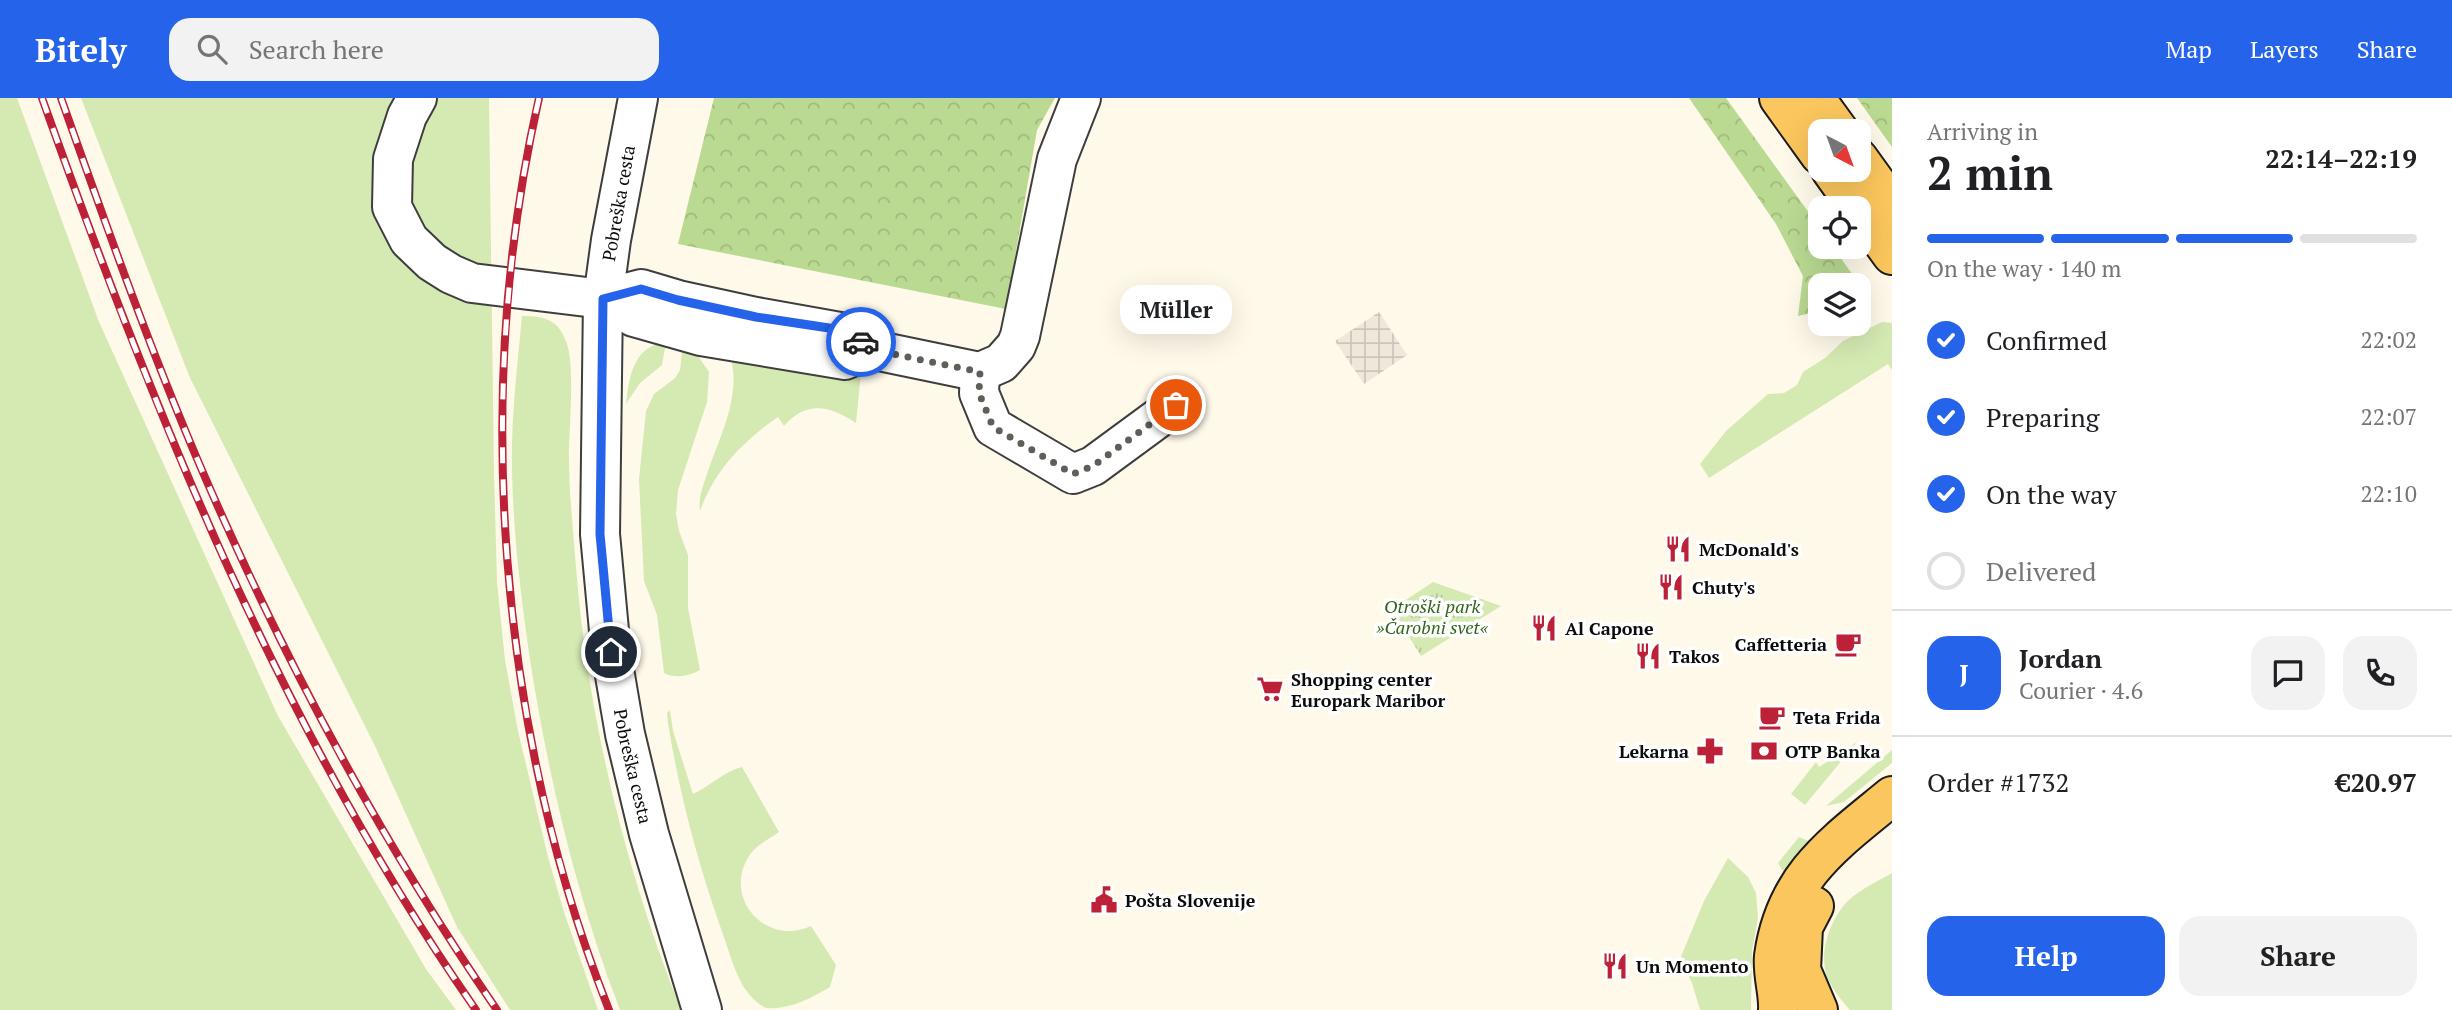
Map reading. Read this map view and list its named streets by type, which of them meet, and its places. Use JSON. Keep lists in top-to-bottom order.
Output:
{
  "streets": {
    "street": ["Pobreška cesta"]
  },
  "parks": ["Otroški park »Čarobni svet«"],
  "places": {
    "other": ["Müller"],
    "restaurant": [
      "McDonald's",
      "Chuty's",
      "Al Capone",
      "Takos",
      "Un Momento"
    ],
    "cafe": ["Caffetteria", "Teta Frida"],
    "supermarket": ["Shopping center Europark Maribor"],
    "pharmacy": ["Lekarna"],
    "bank": ["OTP Banka"],
    "public building": ["Pošta Slovenije"]
  },
  "north": "bottom right",
  "page": {
    "header": "Bitely",
    "search": "Search here",
    "nav": ["Map", "Layers", "Share"],
    "heading": ["2 min", "Arriving in", "22:14–22:19"],
    "panel": [
      "Jordan",
      "Courier · 4.6",
      "Order #1732",
      "€20.97"
    ],
    "bar": "On the way · 140 m",
    "bubble": "Müller",
    "list": [
      ["Confirmed", "22:02"],
      ["Preparing", "22:07"],
      ["On the way", "22:10"],
      "Delivered"
    ],
    "round": "J",
    "buttons": ["Help", "Share"]
  }
}
